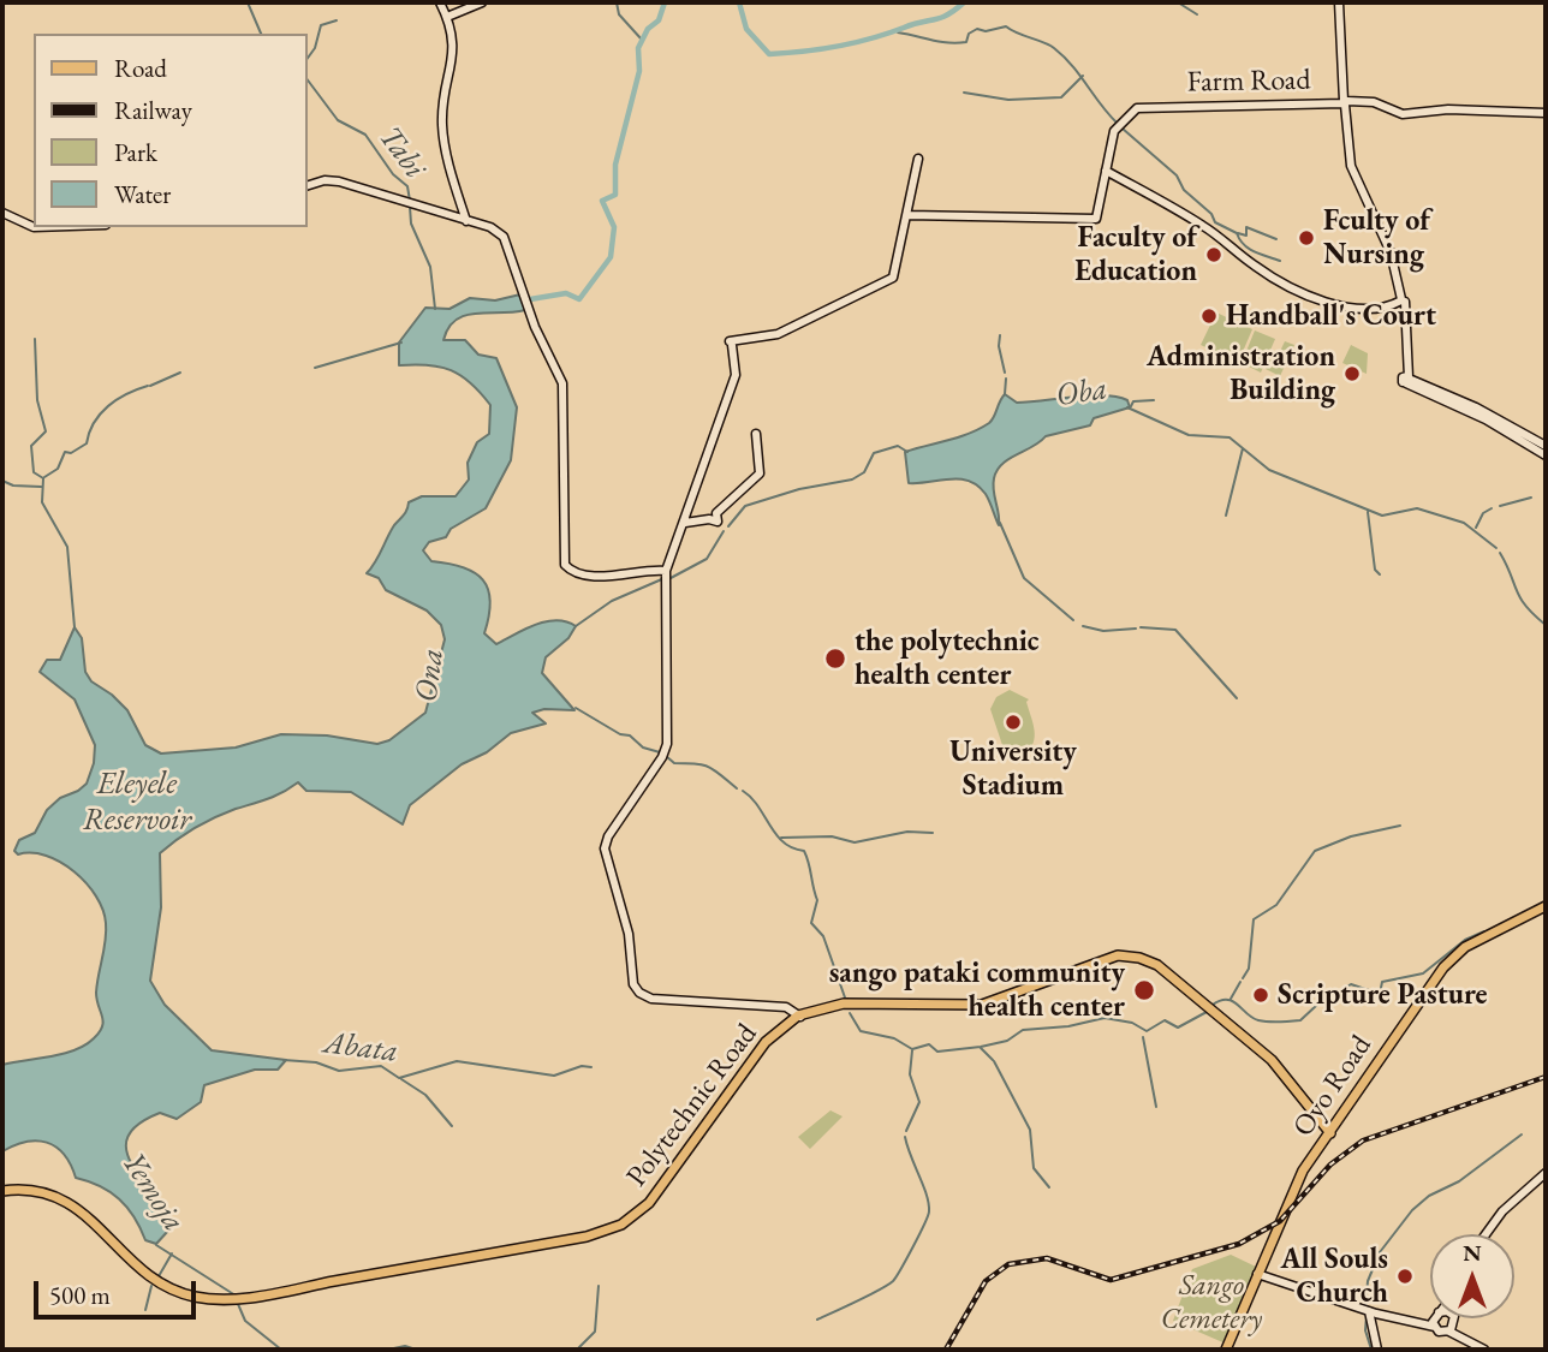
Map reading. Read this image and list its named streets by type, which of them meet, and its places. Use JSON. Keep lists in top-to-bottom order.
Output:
{
  "streets": {
    "main road": ["Oyo Road", "Polytechnic Road"],
    "street": ["Farm Road"]
  },
  "crossings": [
    ["Oyo Road", "Polytechnic Road"]
  ],
  "water": [
    "Tabi",
    "Oba",
    "Ona",
    "Eleyele Reservoir",
    "Abata",
    "Yemoja"
  ],
  "parks": ["Sango Cemetery"],
  "places": [
    "Fculty of Nursing",
    "Faculty of Education",
    "Handball's Court",
    "Administration Building",
    "the polytechnic health center",
    "University Stadium",
    "sango pataki community health center",
    "Scripture Pasture",
    "All Souls Church"
  ],
  "legend": [
    "Road",
    "Railway",
    "Park",
    "Water"
  ],
  "scale_bar": "500 m",
  "north": "top"
}
